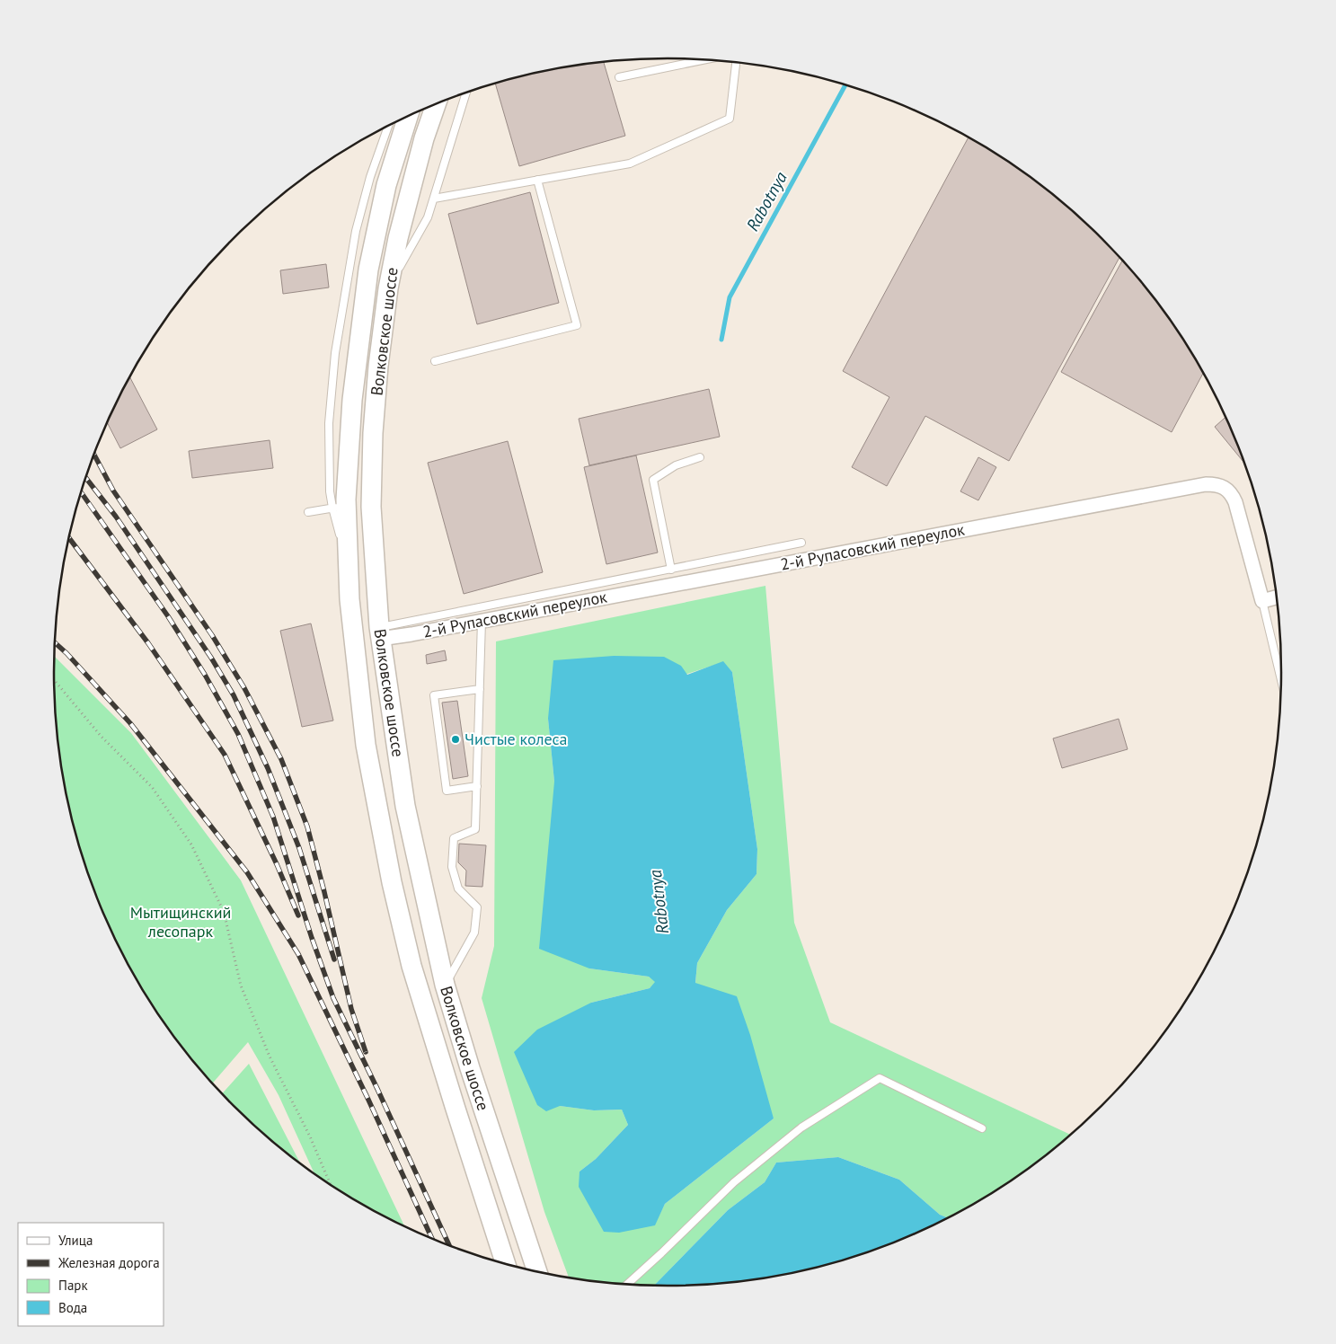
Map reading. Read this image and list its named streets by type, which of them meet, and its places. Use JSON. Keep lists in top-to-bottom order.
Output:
{
  "streets": {
    "main road": ["Волковское шоссе"],
    "street": ["2-й Рупасовский переулок"]
  },
  "crossings": [
    ["Волковское шоссе", "2-й Рупасовский переулок"]
  ],
  "water": ["Rabotnya"],
  "parks": ["Мытищинский лесопарк"],
  "places": ["Чистые колеса"],
  "legend": [
    "Улица",
    "Железная дорога",
    "Парк",
    "Вода"
  ]
}
